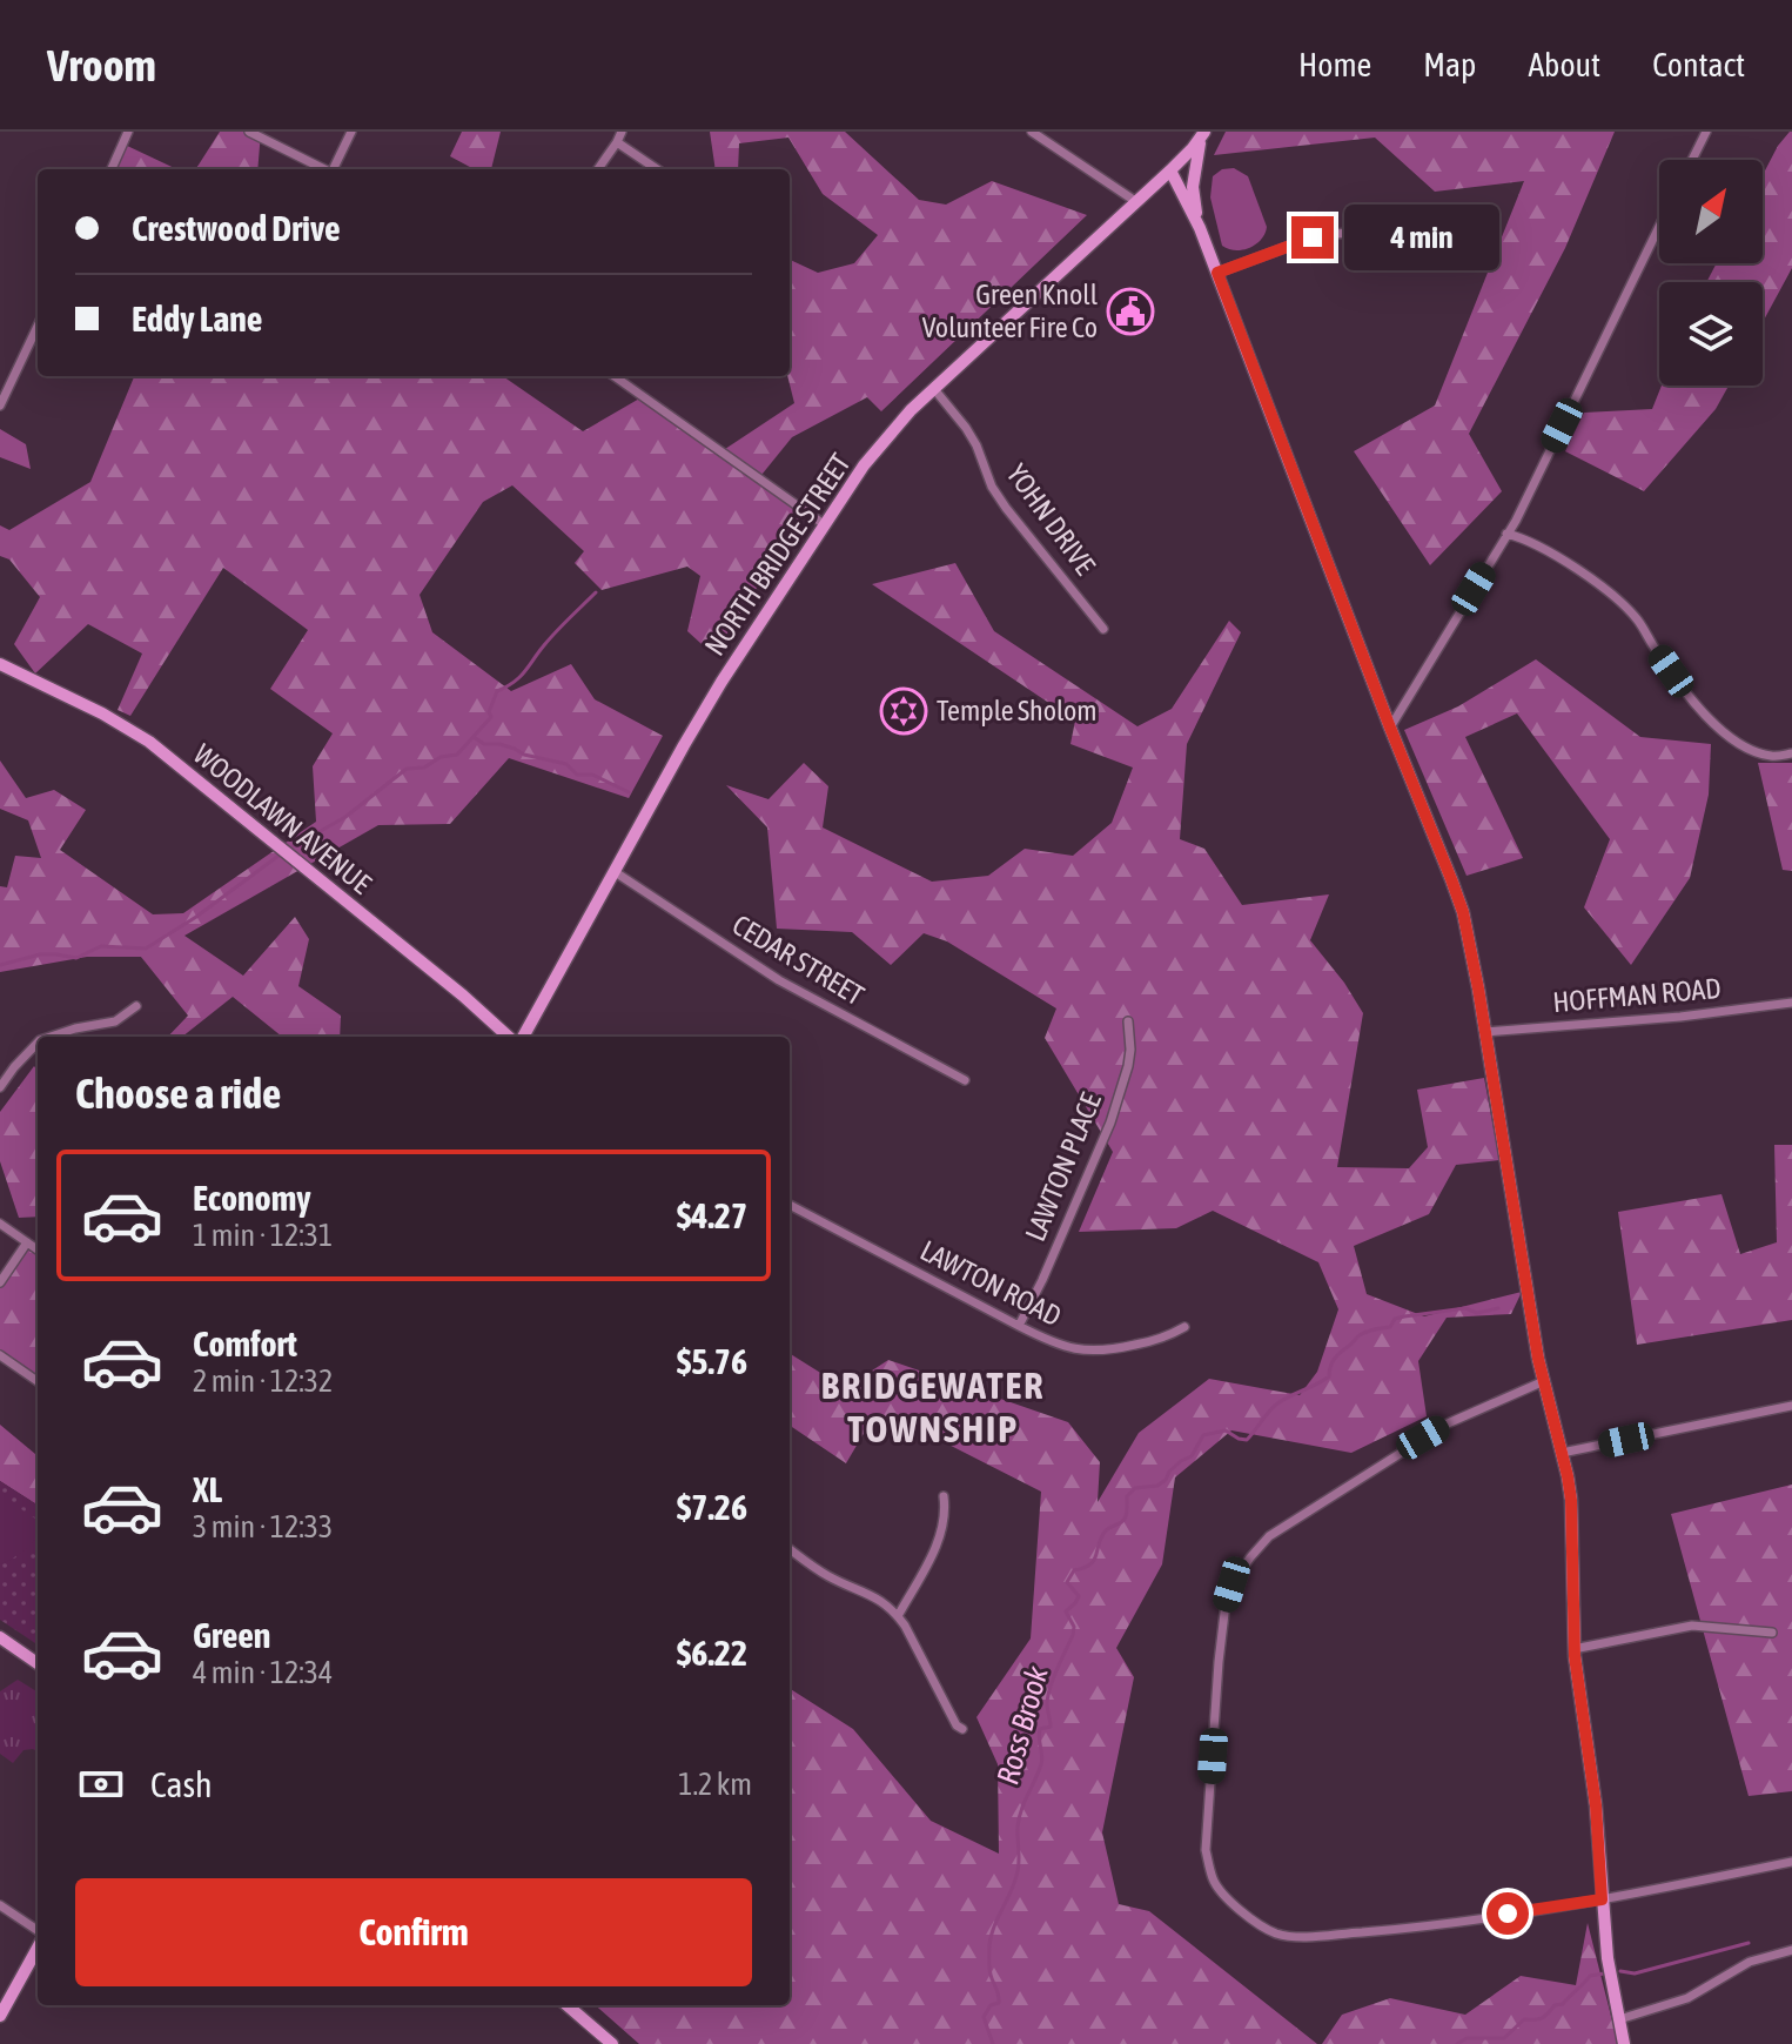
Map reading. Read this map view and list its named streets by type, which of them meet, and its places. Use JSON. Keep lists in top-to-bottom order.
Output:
{
  "streets": {
    "street": [
      "YOHN DRIVE",
      "NORTH BRIDGE STREET",
      "WOODLAWN AVENUE",
      "CEDAR STREET",
      "HOFFMAN ROAD",
      "LAWTON PLACE",
      "LAWTON ROAD"
    ]
  },
  "crossings": [
    ["YOHN DRIVE", "NORTH BRIDGE STREET"],
    ["NORTH BRIDGE STREET", "CEDAR STREET"],
    ["LAWTON PLACE", "LAWTON ROAD"]
  ],
  "districts": ["BRIDGEWATER TOWNSHIP"],
  "water": ["Ross Brook"],
  "places": {
    "public building": ["Green Knoll Volunteer Fire Co"],
    "synagogue": ["Temple Sholom"]
  },
  "north": "top right",
  "page": {
    "header": "Vroom",
    "nav": [
      "Home",
      "Map",
      "About",
      "Contact"
    ],
    "banner": ["Crestwood Drive", "Eddy Lane"],
    "bubble": "4 min",
    "heading": "Choose a ride",
    "list": [
      {
        "name": "Economy",
        "note": "1 min · 12:31",
        "value": "$4.27"
      },
      {
        "name": "Comfort",
        "note": "2 min · 12:32",
        "value": "$5.76"
      },
      {
        "name": "XL",
        "note": "3 min · 12:33",
        "value": "$7.26"
      },
      {
        "name": "Green",
        "note": "4 min · 12:34",
        "value": "$6.22"
      }
    ],
    "pay": ["Cash", "1.2 km"],
    "buttons": "Confirm"
  }
}
